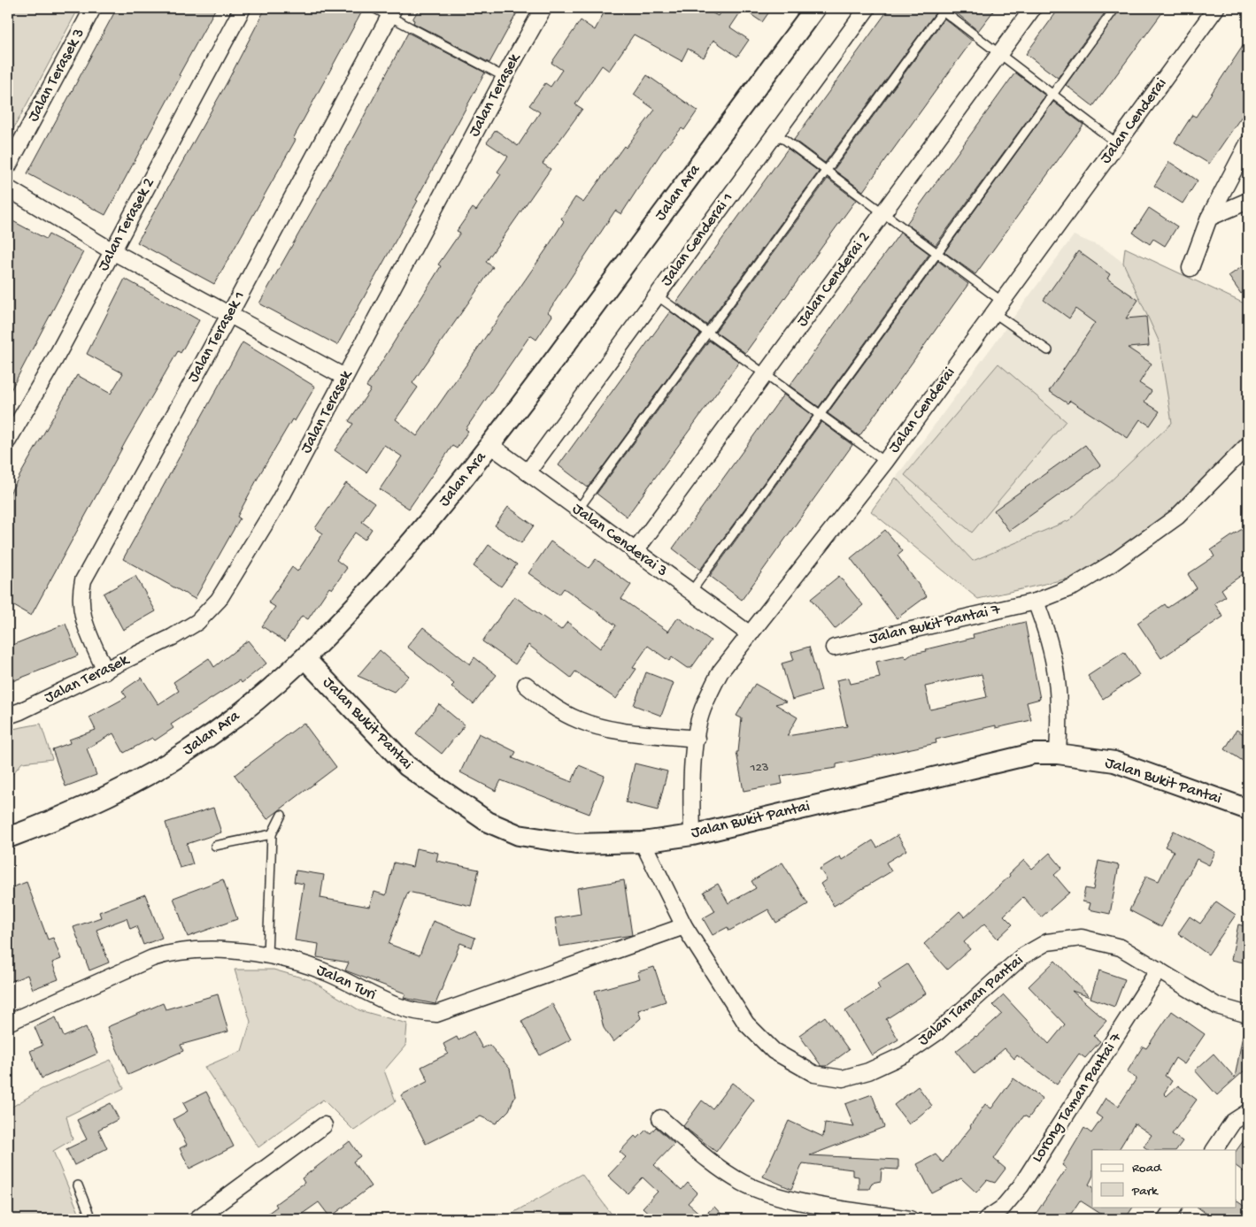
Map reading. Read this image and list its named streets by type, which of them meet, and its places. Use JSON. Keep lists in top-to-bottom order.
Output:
{
  "streets": {
    "street": [
      "Jalan Terasek 3",
      "Jalan Terasek",
      "Jalan Cenderai",
      "Jalan Ara",
      "Jalan Terasek 2",
      "Jalan Cenderai 1",
      "Jalan Cenderai 2",
      "Jalan Terasek 1",
      "Jalan Cenderai 3",
      "Jalan Bukit Pantai 7",
      "Jalan Bukit Pantai",
      "Jalan Turi",
      "Jalan Taman Pantai",
      "Lorong Taman Pantai 7"
    ]
  },
  "crossings": [
    ["Jalan Terasek", "Jalan Terasek 1"],
    ["Jalan Cenderai", "Jalan Cenderai 3"],
    ["Jalan Cenderai", "Jalan Bukit Pantai"],
    ["Jalan Ara", "Jalan Cenderai 3"],
    ["Jalan Ara", "Jalan Bukit Pantai"],
    ["Jalan Cenderai 1", "Jalan Cenderai 3"],
    ["Jalan Cenderai 2", "Jalan Cenderai 3"],
    ["Jalan Bukit Pantai", "Jalan Taman Pantai"],
    ["Jalan Turi", "Jalan Taman Pantai"],
    ["Jalan Taman Pantai", "Lorong Taman Pantai 7"]
  ],
  "house_numbers": ["123"],
  "legend": ["Road", "Park"]
}
